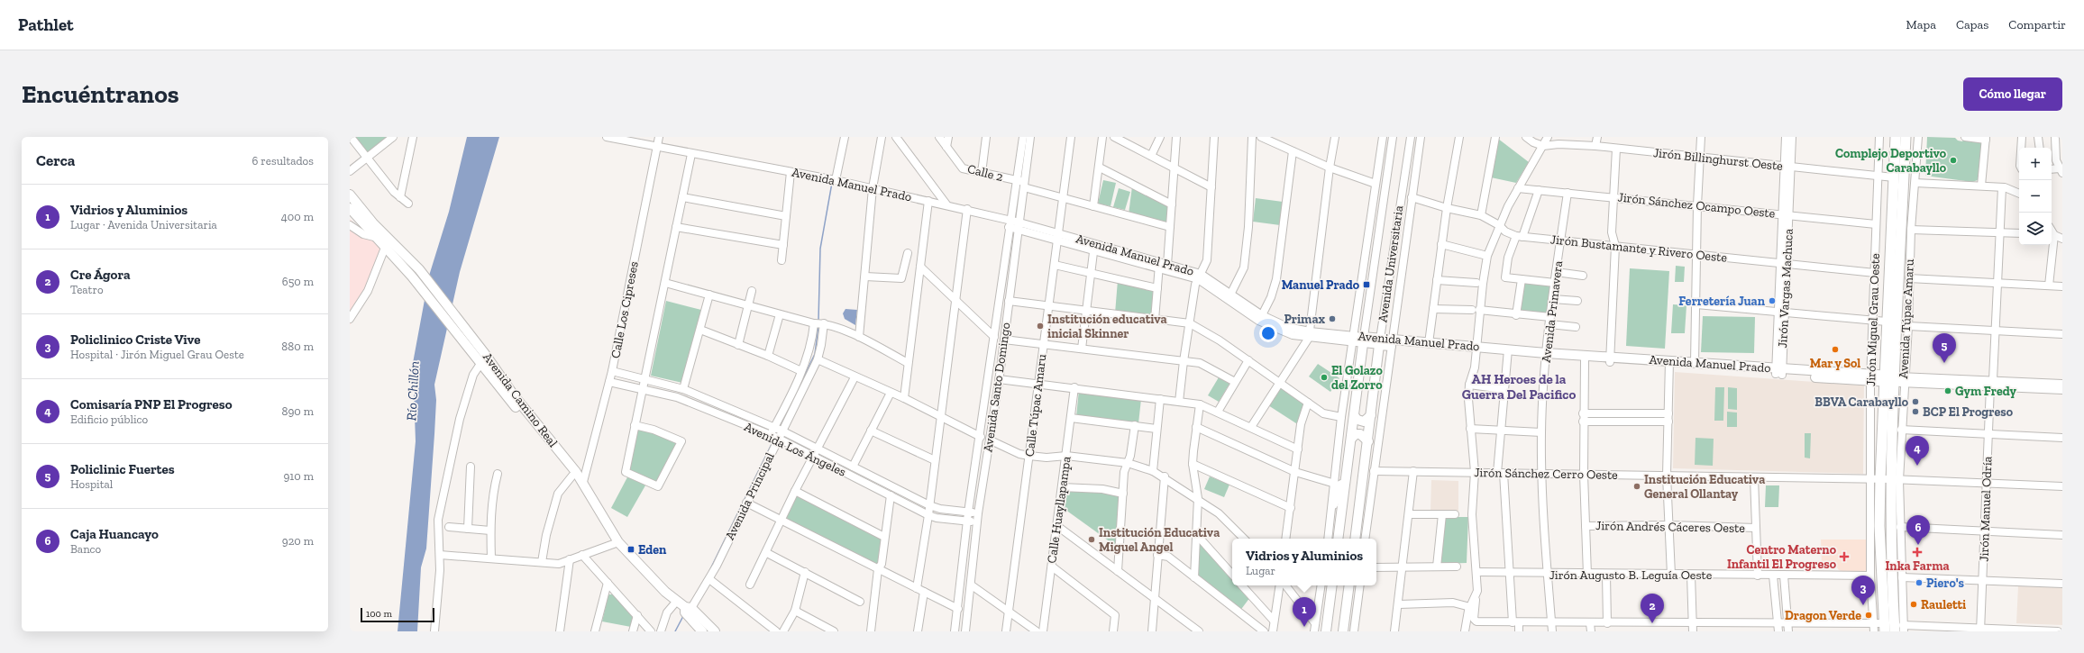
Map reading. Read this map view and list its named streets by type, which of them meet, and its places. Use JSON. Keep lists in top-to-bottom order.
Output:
{
  "streets": {
    "highway": ["Avenida Túpac Amaru"],
    "main road": ["Avenida Manuel Prado", "Avenida Universitaria", "Avenida Camino Real"],
    "street": [
      "Jirón Billinghurst Oeste",
      "Calle 2",
      "Jirón Sánchez Ocampo Oeste",
      "Jirón Bustamante y Rivero Oeste",
      "Jirón Vargas Machuca",
      "Calle Los Cipreses",
      "Avenida Primavera",
      "Jirón Miguel Grau Oeste",
      "Avenida Santo Domingo",
      "Calle Túpac Amaru",
      "Avenida Los Ángeles",
      "Jirón Sánchez Cerro Oeste",
      "Avenida Principal",
      "Jirón Manuel Odría",
      "Calle Huayllapampa",
      "Jirón Andrés Cáceres Oeste",
      "Jirón Augusto B. Leguía Oeste"
    ]
  },
  "crossings": [
    ["Jirón Billinghurst Oeste", "Jirón Vargas Machuca"],
    ["Jirón Billinghurst Oeste", "Avenida Túpac Amaru"],
    ["Jirón Billinghurst Oeste", "Jirón Miguel Grau Oeste"],
    ["Calle 2", "Avenida Santo Domingo"],
    ["Calle 2", "Calle Túpac Amaru"],
    ["Avenida Manuel Prado", "Avenida Universitaria"],
    ["Avenida Manuel Prado", "Jirón Vargas Machuca"],
    ["Avenida Manuel Prado", "Calle Los Cipreses"],
    ["Avenida Manuel Prado", "Avenida Primavera"],
    ["Avenida Manuel Prado", "Avenida Túpac Amaru"],
    ["Avenida Manuel Prado", "Jirón Miguel Grau Oeste"],
    ["Avenida Manuel Prado", "Avenida Santo Domingo"],
    ["Avenida Manuel Prado", "Calle Túpac Amaru"],
    ["Jirón Sánchez Ocampo Oeste", "Jirón Vargas Machuca"],
    ["Jirón Sánchez Ocampo Oeste", "Avenida Primavera"],
    ["Jirón Sánchez Ocampo Oeste", "Jirón Miguel Grau Oeste"],
    ["Jirón Bustamante y Rivero Oeste", "Avenida Universitaria"],
    ["Jirón Bustamante y Rivero Oeste", "Jirón Vargas Machuca"],
    ["Jirón Bustamante y Rivero Oeste", "Avenida Primavera"],
    ["Jirón Bustamante y Rivero Oeste", "Jirón Miguel Grau Oeste"],
    ["Avenida Universitaria", "Jirón Sánchez Cerro Oeste"],
    ["Calle Los Cipreses", "Avenida Camino Real"],
    ["Calle Los Cipreses", "Avenida Los Ángeles"],
    ["Avenida Primavera", "Jirón Sánchez Cerro Oeste"],
    ["Avenida Primavera", "Jirón Augusto B. Leguía Oeste"],
    ["Avenida Túpac Amaru", "Jirón Sánchez Cerro Oeste"],
    ["Jirón Miguel Grau Oeste", "Jirón Sánchez Cerro Oeste"],
    ["Jirón Miguel Grau Oeste", "Jirón Augusto B. Leguía Oeste"],
    ["Avenida Santo Domingo", "Avenida Los Ángeles"],
    ["Avenida Camino Real", "Avenida Principal"],
    ["Avenida Los Ángeles", "Avenida Principal"],
    ["Jirón Sánchez Cerro Oeste", "Jirón Manuel Odría"]
  ],
  "districts": ["AH Heroes de la Guerra Del Pacifico"],
  "water": ["Río Chillón"],
  "places": {
    "other": [
      "Complejo Deportivo Carabayllo",
      "Ferretería Juan",
      "Primax",
      "Institución educativa inicial Skinner",
      "Mar y Sol",
      "El Golazo del Zorro",
      "Gym Fredy",
      "BBVA Carabayllo",
      "BCP El Progreso",
      "Institución Educativa General Ollantay",
      "Institución Educativa Miguel Angel",
      "Piero's",
      "Rauletti",
      "Dragon Verde"
    ],
    "transit": ["Manuel Prado", "Eden"],
    "health": ["Inka Farma", "Centro Materno Infantil El Progreso"]
  },
  "scale_bar": "100 m",
  "page": {
    "header": "Pathlet",
    "nav": ["Mapa", "Capas", "Compartir"],
    "buttons": "Cómo llegar",
    "title": "Encuéntranos",
    "heading": ["Cerca", "6 resultados"],
    "map_buttons": ["+", "−"],
    "list": [
      {
        "mark": "1",
        "name": "Vidrios y Aluminios",
        "note": "Lugar · Avenida Universitaria",
        "value": "400 m"
      },
      {
        "mark": "2",
        "name": "Cre Ágora",
        "note": "Teatro",
        "value": "650 m"
      },
      {
        "mark": "3",
        "name": "Policlinico Criste Vive",
        "note": "Hospital · Jirón Miguel Grau Oeste",
        "value": "880 m"
      },
      {
        "mark": "4",
        "name": "Comisaría PNP El Progreso",
        "note": "Edificio público",
        "value": "890 m"
      },
      {
        "mark": "5",
        "name": "Policlinic Fuertes",
        "note": "Hospital",
        "value": "910 m"
      },
      {
        "mark": "6",
        "name": "Caja Huancayo",
        "note": "Banco",
        "value": "920 m"
      }
    ],
    "pins": [
      "5",
      "4",
      "6",
      "3",
      "2",
      "1"
    ],
    "popup": ["Vidrios y Aluminios", "Lugar"],
    "scale": "100 m"
  }
}
